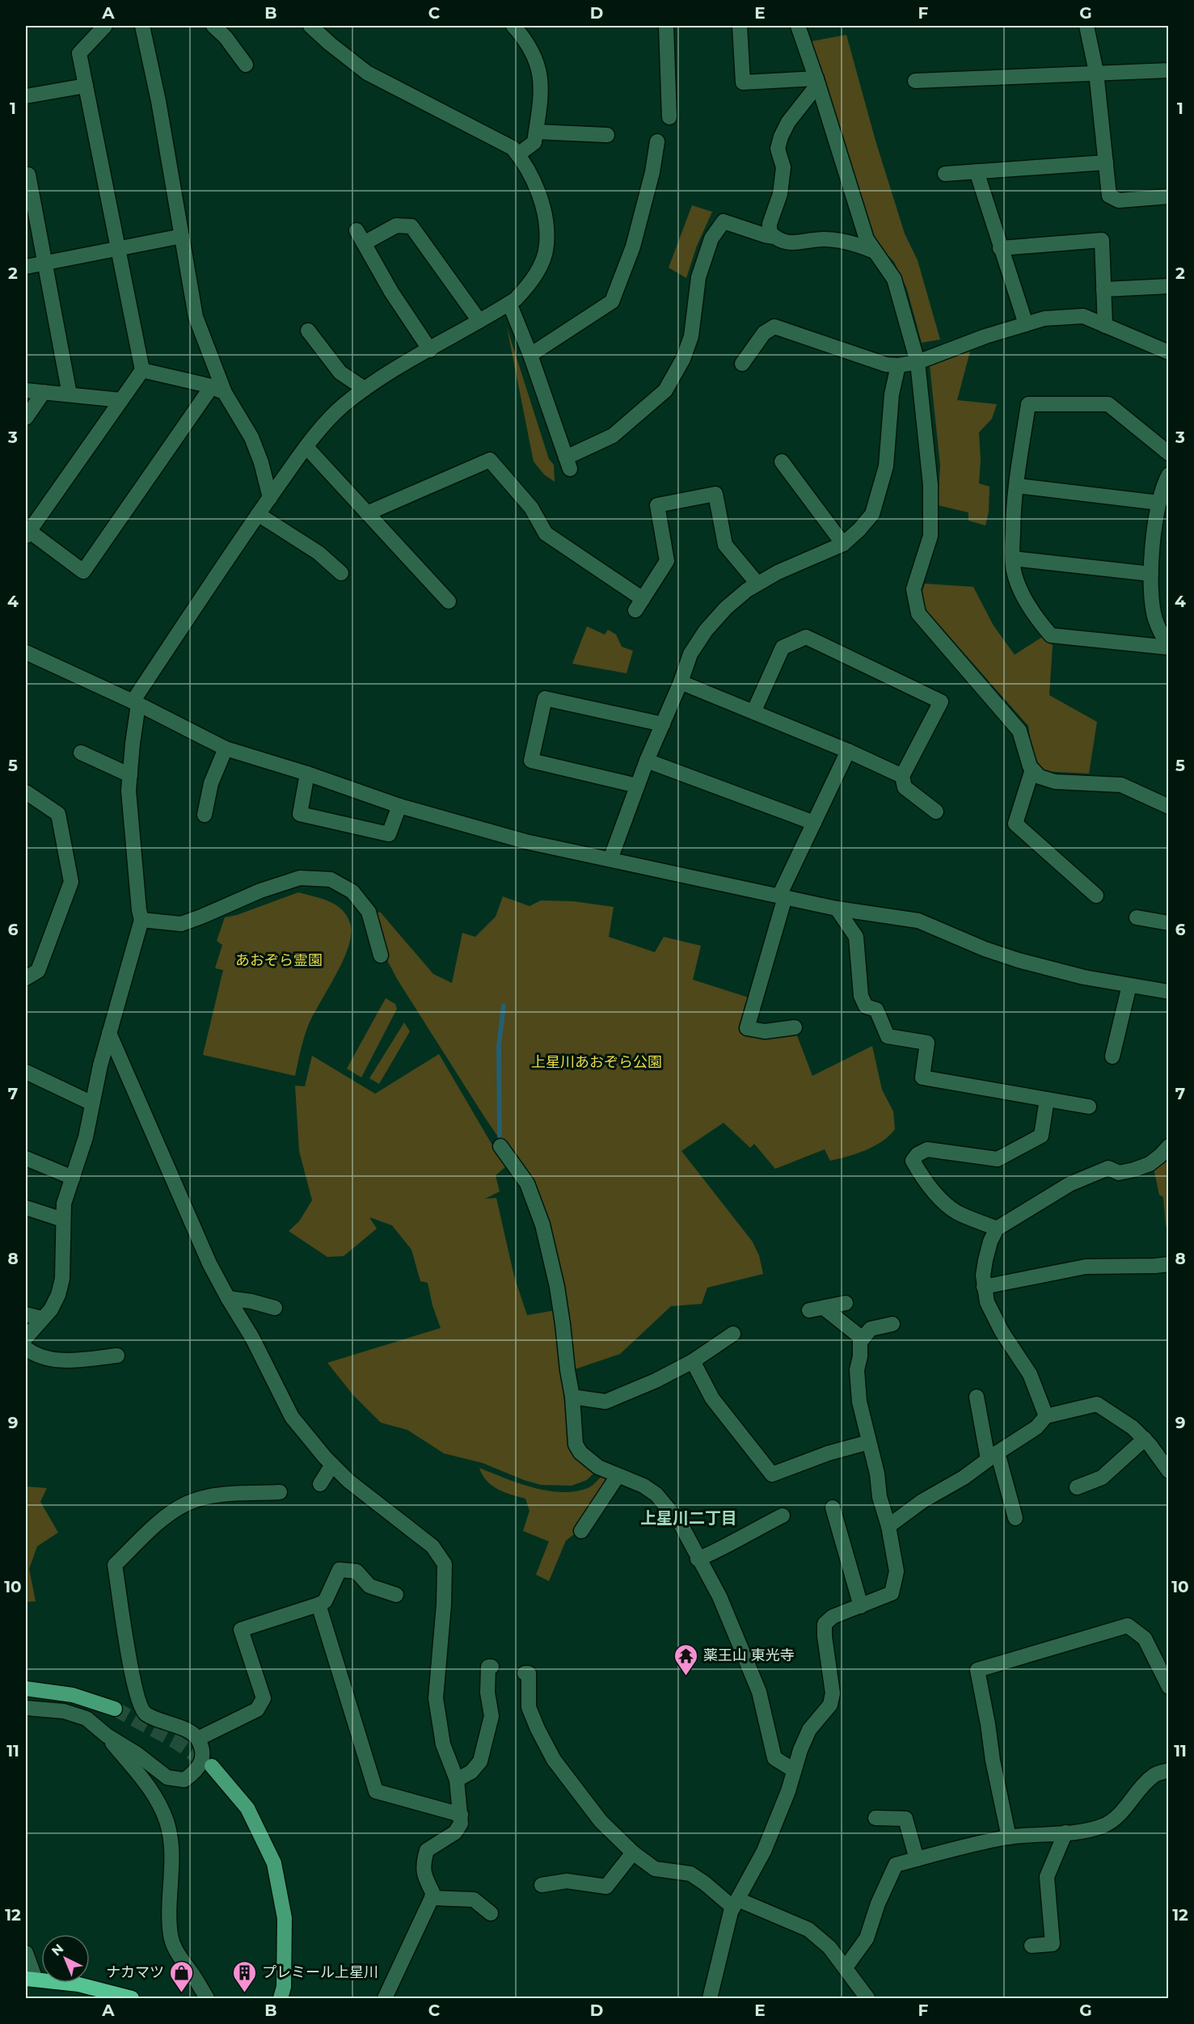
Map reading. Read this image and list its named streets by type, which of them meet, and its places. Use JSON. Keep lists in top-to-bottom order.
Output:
{
  "districts": ["上星川二丁目"],
  "parks": ["あおぞら霊園", "上星川あおぞら公園"],
  "places": {
    "temple": ["薬王山 東光寺"],
    "shop": ["ナカマツ"],
    "building": ["プレミール上星川"]
  },
  "north": "top left",
  "grid": {
    "columns": [
      "A",
      "B",
      "C",
      "D",
      "E",
      "F",
      "G"
    ],
    "rows": [
      "1",
      "2",
      "3",
      "4",
      "5",
      "6",
      "7",
      "8",
      "9",
      "10",
      "11",
      "12"
    ]
  }
}
